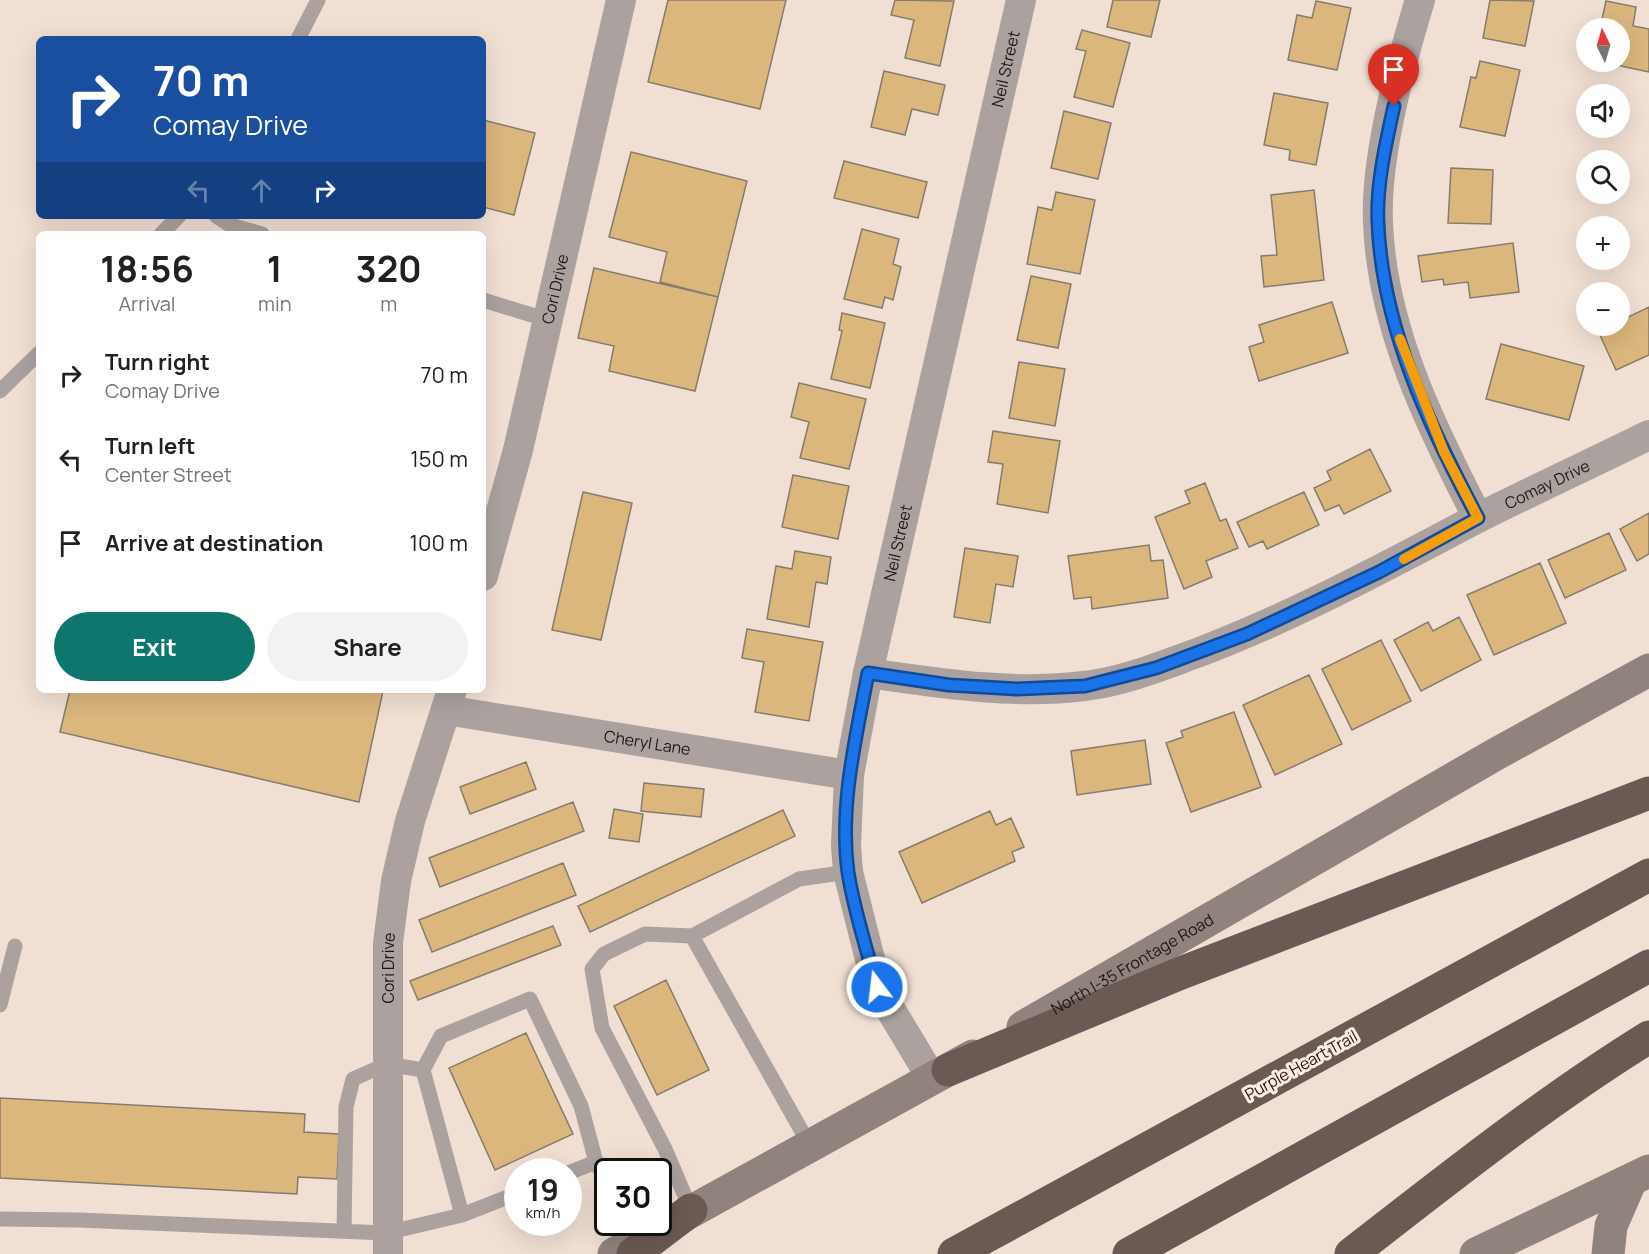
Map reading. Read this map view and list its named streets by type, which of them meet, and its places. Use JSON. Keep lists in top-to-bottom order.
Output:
{
  "streets": {
    "highway": ["Purple Heart Trail"],
    "main road": ["North I-35 Frontage Road"],
    "street": [
      "Neil Street",
      "Cori Drive",
      "Comay Drive",
      "Cheryl Lane"
    ]
  },
  "crossings": [
    ["Neil Street", "Comay Drive"],
    ["Neil Street", "Cheryl Lane"],
    ["Neil Street", "North I-35 Frontage Road"],
    ["Cori Drive", "Cheryl Lane"]
  ],
  "north": "top",
  "page": {
    "map_buttons": ["+", "−"],
    "turn": ["70 m", "Comay Drive"],
    "eta": [
      "18:56",
      "Arrival",
      "1",
      "min",
      "320",
      "m"
    ],
    "list": [
      {
        "name": "Turn right",
        "note": "Comay Drive",
        "value": "70 m"
      },
      {
        "name": "Turn left",
        "note": "Center Street",
        "value": "150 m"
      },
      {
        "name": "Arrive at destination",
        "value": "100 m"
      }
    ],
    "buttons": ["Exit", "Share"],
    "speed": "19 km/h",
    "limit": "30"
  }
}
